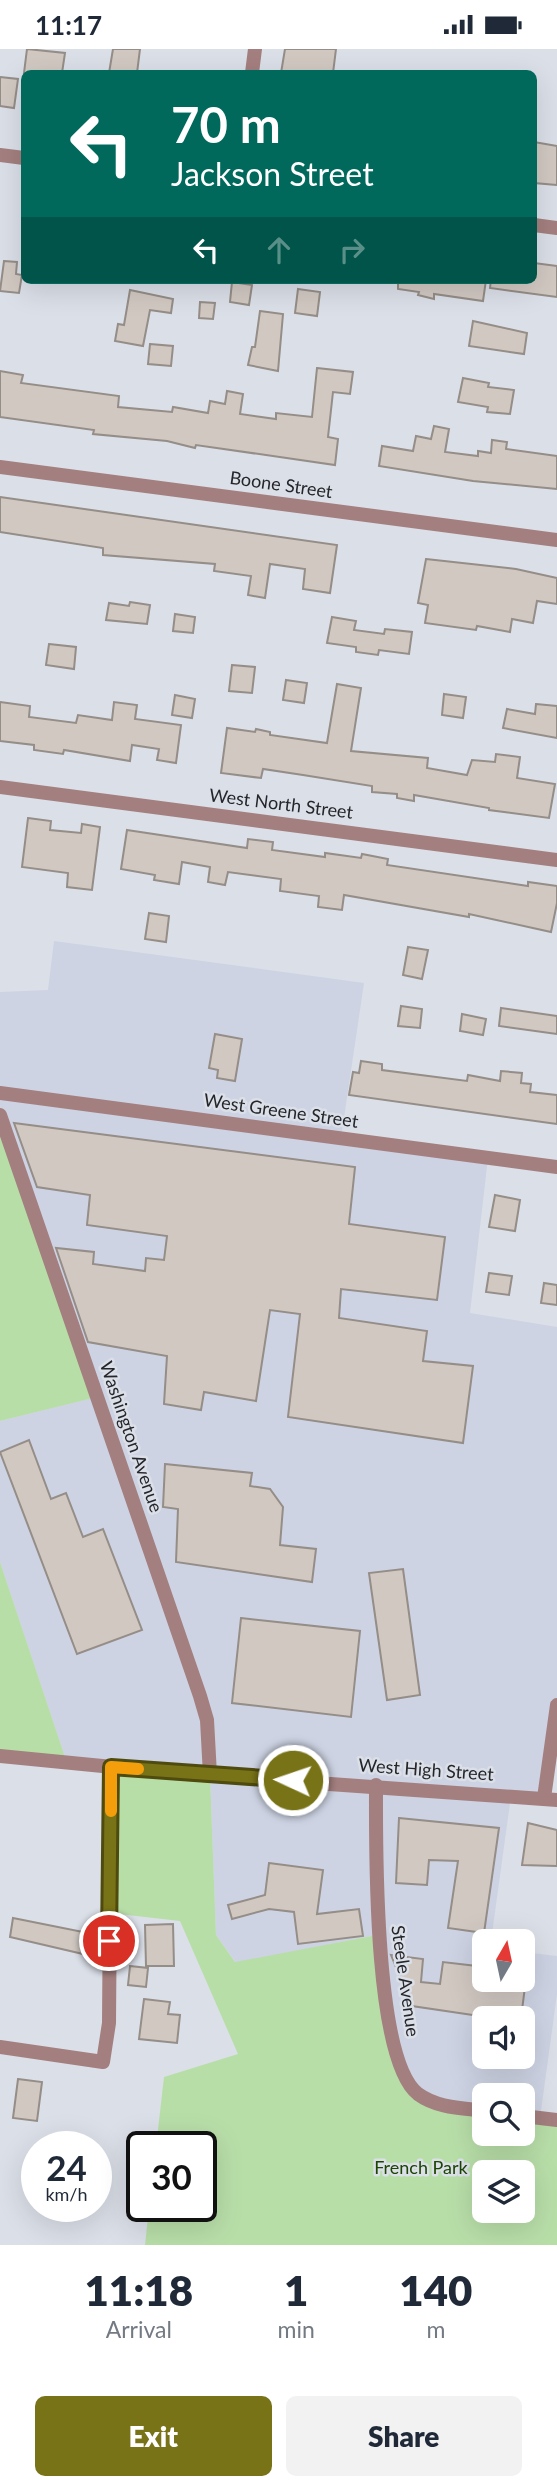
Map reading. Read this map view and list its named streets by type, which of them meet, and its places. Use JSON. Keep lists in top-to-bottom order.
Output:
{
  "streets": {
    "street": [
      "Boone Street",
      "West North Street",
      "West Greene Street",
      "Washington Avenue",
      "West High Street",
      "Steele Avenue"
    ]
  },
  "crossings": [
    ["Washington Avenue", "West High Street"],
    ["West High Street", "Steele Avenue"]
  ],
  "parks": ["French Park"],
  "north": "top",
  "page": {
    "status": "11:17",
    "turn": ["70 m", "Jackson Street"],
    "speed": "24 km/h",
    "limit": "30",
    "eta": [
      "11:18",
      "Arrival",
      "1",
      "min",
      "140",
      "m"
    ],
    "buttons": ["Exit", "Share"]
  }
}
